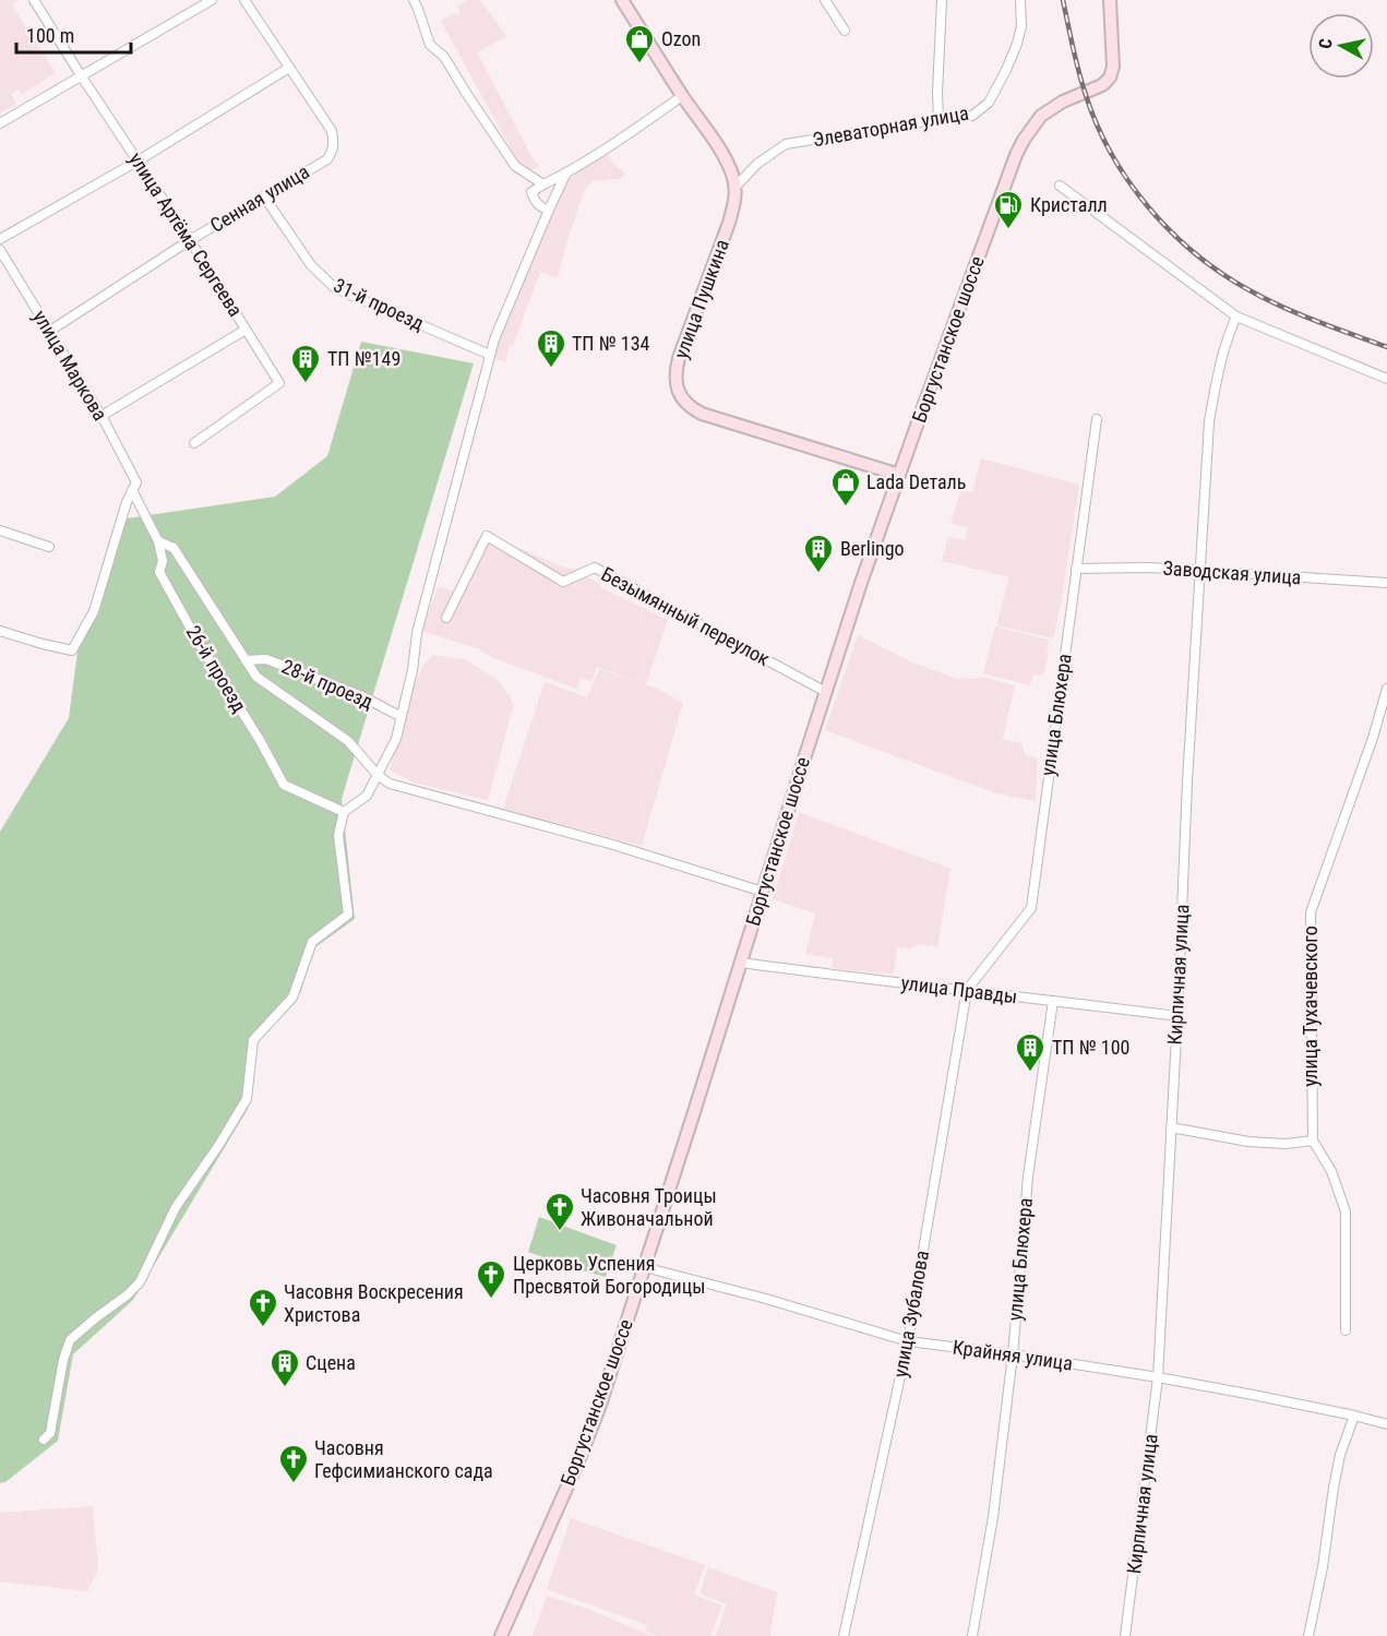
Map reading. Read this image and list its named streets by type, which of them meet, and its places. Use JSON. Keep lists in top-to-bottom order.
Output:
{
  "streets": {
    "street": [
      "Элеваторная улица",
      "Сенная улица",
      "улица Артёма Сергеева",
      "улица Пушкина",
      "31-й проезд",
      "Боргустанское шоссе",
      "улица Маркова",
      "Заводская улица",
      "Безымянный переулок",
      "26-й проезд",
      "28-й проезд",
      "улица Блюхера",
      "Кирпичная улица",
      "улица Правды",
      "улица Тухачевского",
      "улица Зубалова",
      "Крайняя улица"
    ]
  },
  "crossings": [
    ["Элеваторная улица", "улица Пушкина"],
    ["Сенная улица", "улица Артёма Сергеева"],
    ["Сенная улица", "31-й проезд"],
    ["Сенная улица", "улица Маркова"],
    ["улица Пушкина", "Боргустанское шоссе"],
    ["Боргустанское шоссе", "Безымянный переулок"],
    ["Боргустанское шоссе", "улица Правды"],
    ["Боргустанское шоссе", "Крайняя улица"],
    ["улица Маркова", "26-й проезд"],
    ["Заводская улица", "улица Блюхера"],
    ["Заводская улица", "Кирпичная улица"],
    ["улица Блюхера", "улица Правды"],
    ["улица Блюхера", "улица Зубалова"],
    ["улица Блюхера", "Крайняя улица"],
    ["Кирпичная улица", "улица Правды"],
    ["Кирпичная улица", "Крайняя улица"],
    ["улица Правды", "улица Зубалова"],
    ["улица Зубалова", "Крайняя улица"]
  ],
  "places": {
    "shop": ["Ozon", "Lada Dеталь"],
    "fuel station": ["Кристалл"],
    "building": [
      "ТП № 134",
      "ТП №149",
      "Berlingo",
      "ТП № 100",
      "Сцена"
    ],
    "church": [
      "Часовня Троицы Живоначальной",
      "Церковь Успения Пресвятой Богородицы",
      "Часовня Воскресения Христова",
      "Часовня Гефсимианского сада"
    ]
  },
  "scale_bar": "100 m",
  "north": "left"
}
